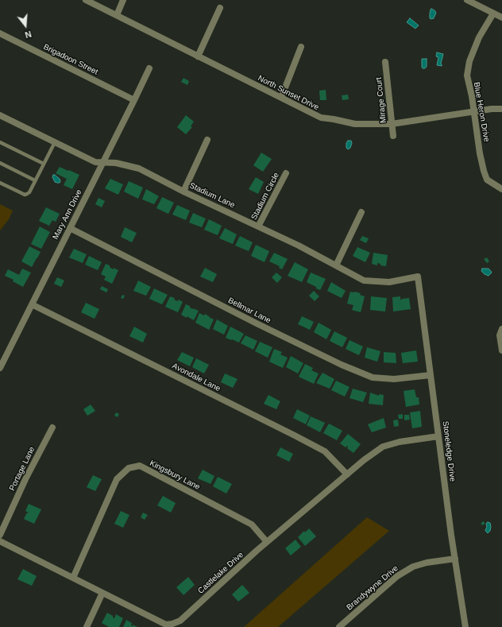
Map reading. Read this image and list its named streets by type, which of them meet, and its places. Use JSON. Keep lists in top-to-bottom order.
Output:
{
  "streets": {
    "street": [
      "Brigadoon Street",
      "North Sunset Drive",
      "Mirage Court",
      "Blue Heron Drive",
      "Stadium Lane",
      "Stadium Circle",
      "Mary Ann Drive",
      "Bellmar Lane",
      "Avondale Lane",
      "Stoneledge Drive",
      "Portage Lane",
      "Kingsbury Lane",
      "Castlelake Drive",
      "Brandywyne Drive"
    ]
  },
  "crossings": [
    ["Brigadoon Street", "Mary Ann Drive"],
    ["North Sunset Drive", "Mirage Court"],
    ["North Sunset Drive", "Blue Heron Drive"],
    ["Stadium Lane", "Stadium Circle"],
    ["Stadium Lane", "Mary Ann Drive"],
    ["Stadium Lane", "Stoneledge Drive"],
    ["Mary Ann Drive", "Bellmar Lane"],
    ["Mary Ann Drive", "Avondale Lane"],
    ["Bellmar Lane", "Stoneledge Drive"],
    ["Avondale Lane", "Castlelake Drive"],
    ["Stoneledge Drive", "Castlelake Drive"],
    ["Stoneledge Drive", "Brandywyne Drive"],
    ["Kingsbury Lane", "Castlelake Drive"]
  ],
  "north": "bottom"
}
